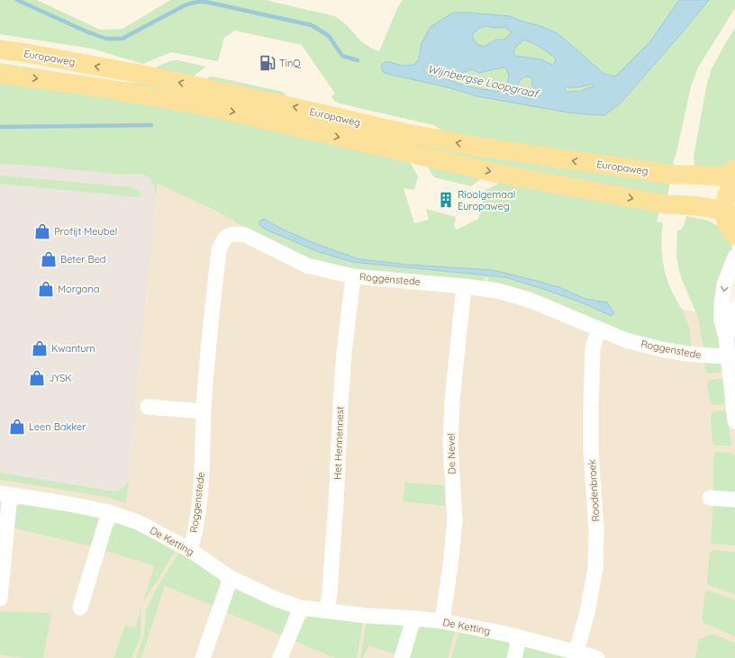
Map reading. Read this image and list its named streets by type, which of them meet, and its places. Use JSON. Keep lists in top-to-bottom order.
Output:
{
  "streets": {
    "main road": ["Europaweg"],
    "street": [
      "Roggenstede",
      "Het Hennennest",
      "De Nevel",
      "Roodenbroek",
      "De Ketting"
    ]
  },
  "crossings": [
    ["Roggenstede", "Het Hennennest"],
    ["Roggenstede", "De Nevel"],
    ["Roggenstede", "Roodenbroek"],
    ["Roggenstede", "De Ketting"],
    ["Het Hennennest", "De Ketting"],
    ["De Nevel", "De Ketting"],
    ["Roodenbroek", "De Ketting"]
  ],
  "water": ["Wijnbergse Loopgraaf"],
  "places": {
    "fuel station": ["TinQ"],
    "building": ["Rioolgemaal Europaweg"],
    "shop": [
      "Profijt Meubel",
      "Beter Bed",
      "Morgana",
      "Kwantum",
      "JYSK",
      "Leen Bakker"
    ]
  }
}
